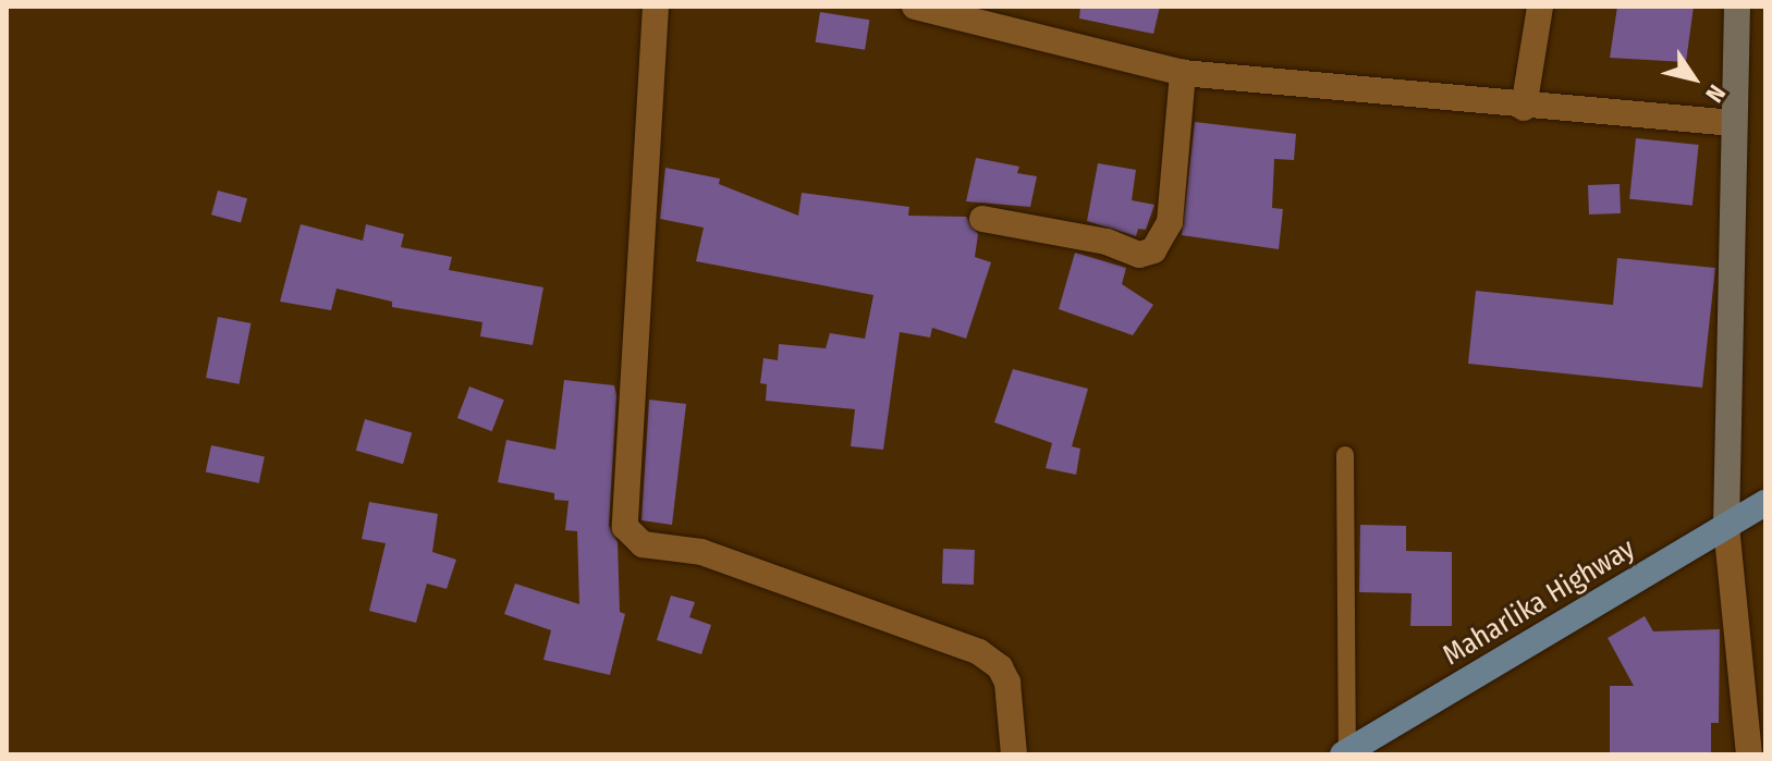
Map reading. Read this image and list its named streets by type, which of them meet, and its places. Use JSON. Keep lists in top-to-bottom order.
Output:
{
  "streets": {
    "main road": ["Maharlika Highway"]
  },
  "north": "bottom right"
}
